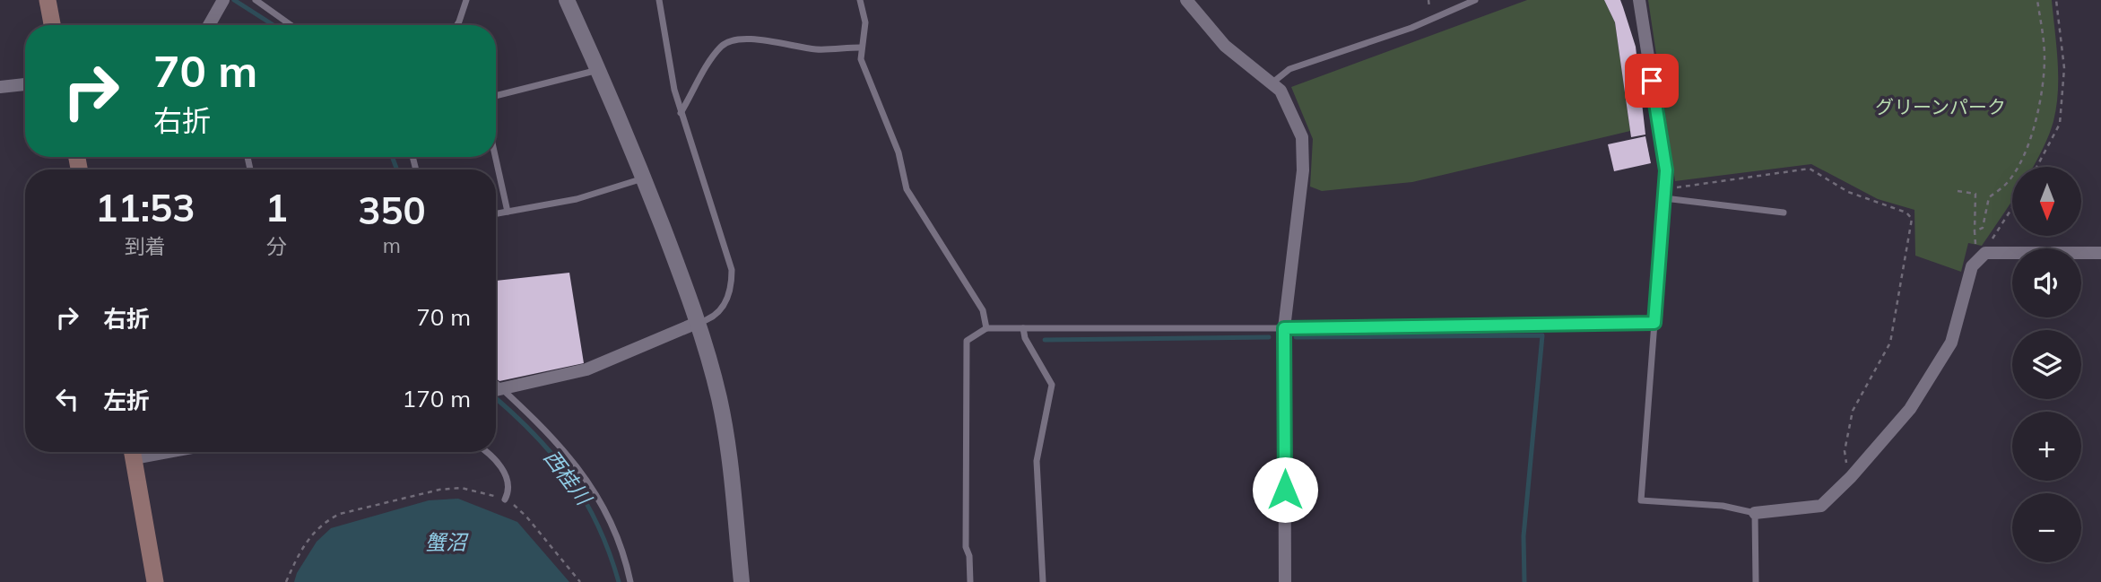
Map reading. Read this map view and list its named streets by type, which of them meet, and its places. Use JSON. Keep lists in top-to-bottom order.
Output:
{
  "water": ["西桂川", "蟹沼"],
  "parks": ["グリーンパーク"],
  "north": "bottom",
  "page": {
    "turn": ["70 m", "右折"],
    "map_buttons": ["+", "−"],
    "eta": [
      "11:53",
      "到着",
      "1",
      "分",
      "350",
      "m"
    ],
    "list": [
      {
        "name": "右折",
        "value": "70 m"
      },
      {
        "name": "左折",
        "value": "170 m"
      }
    ]
  }
}
